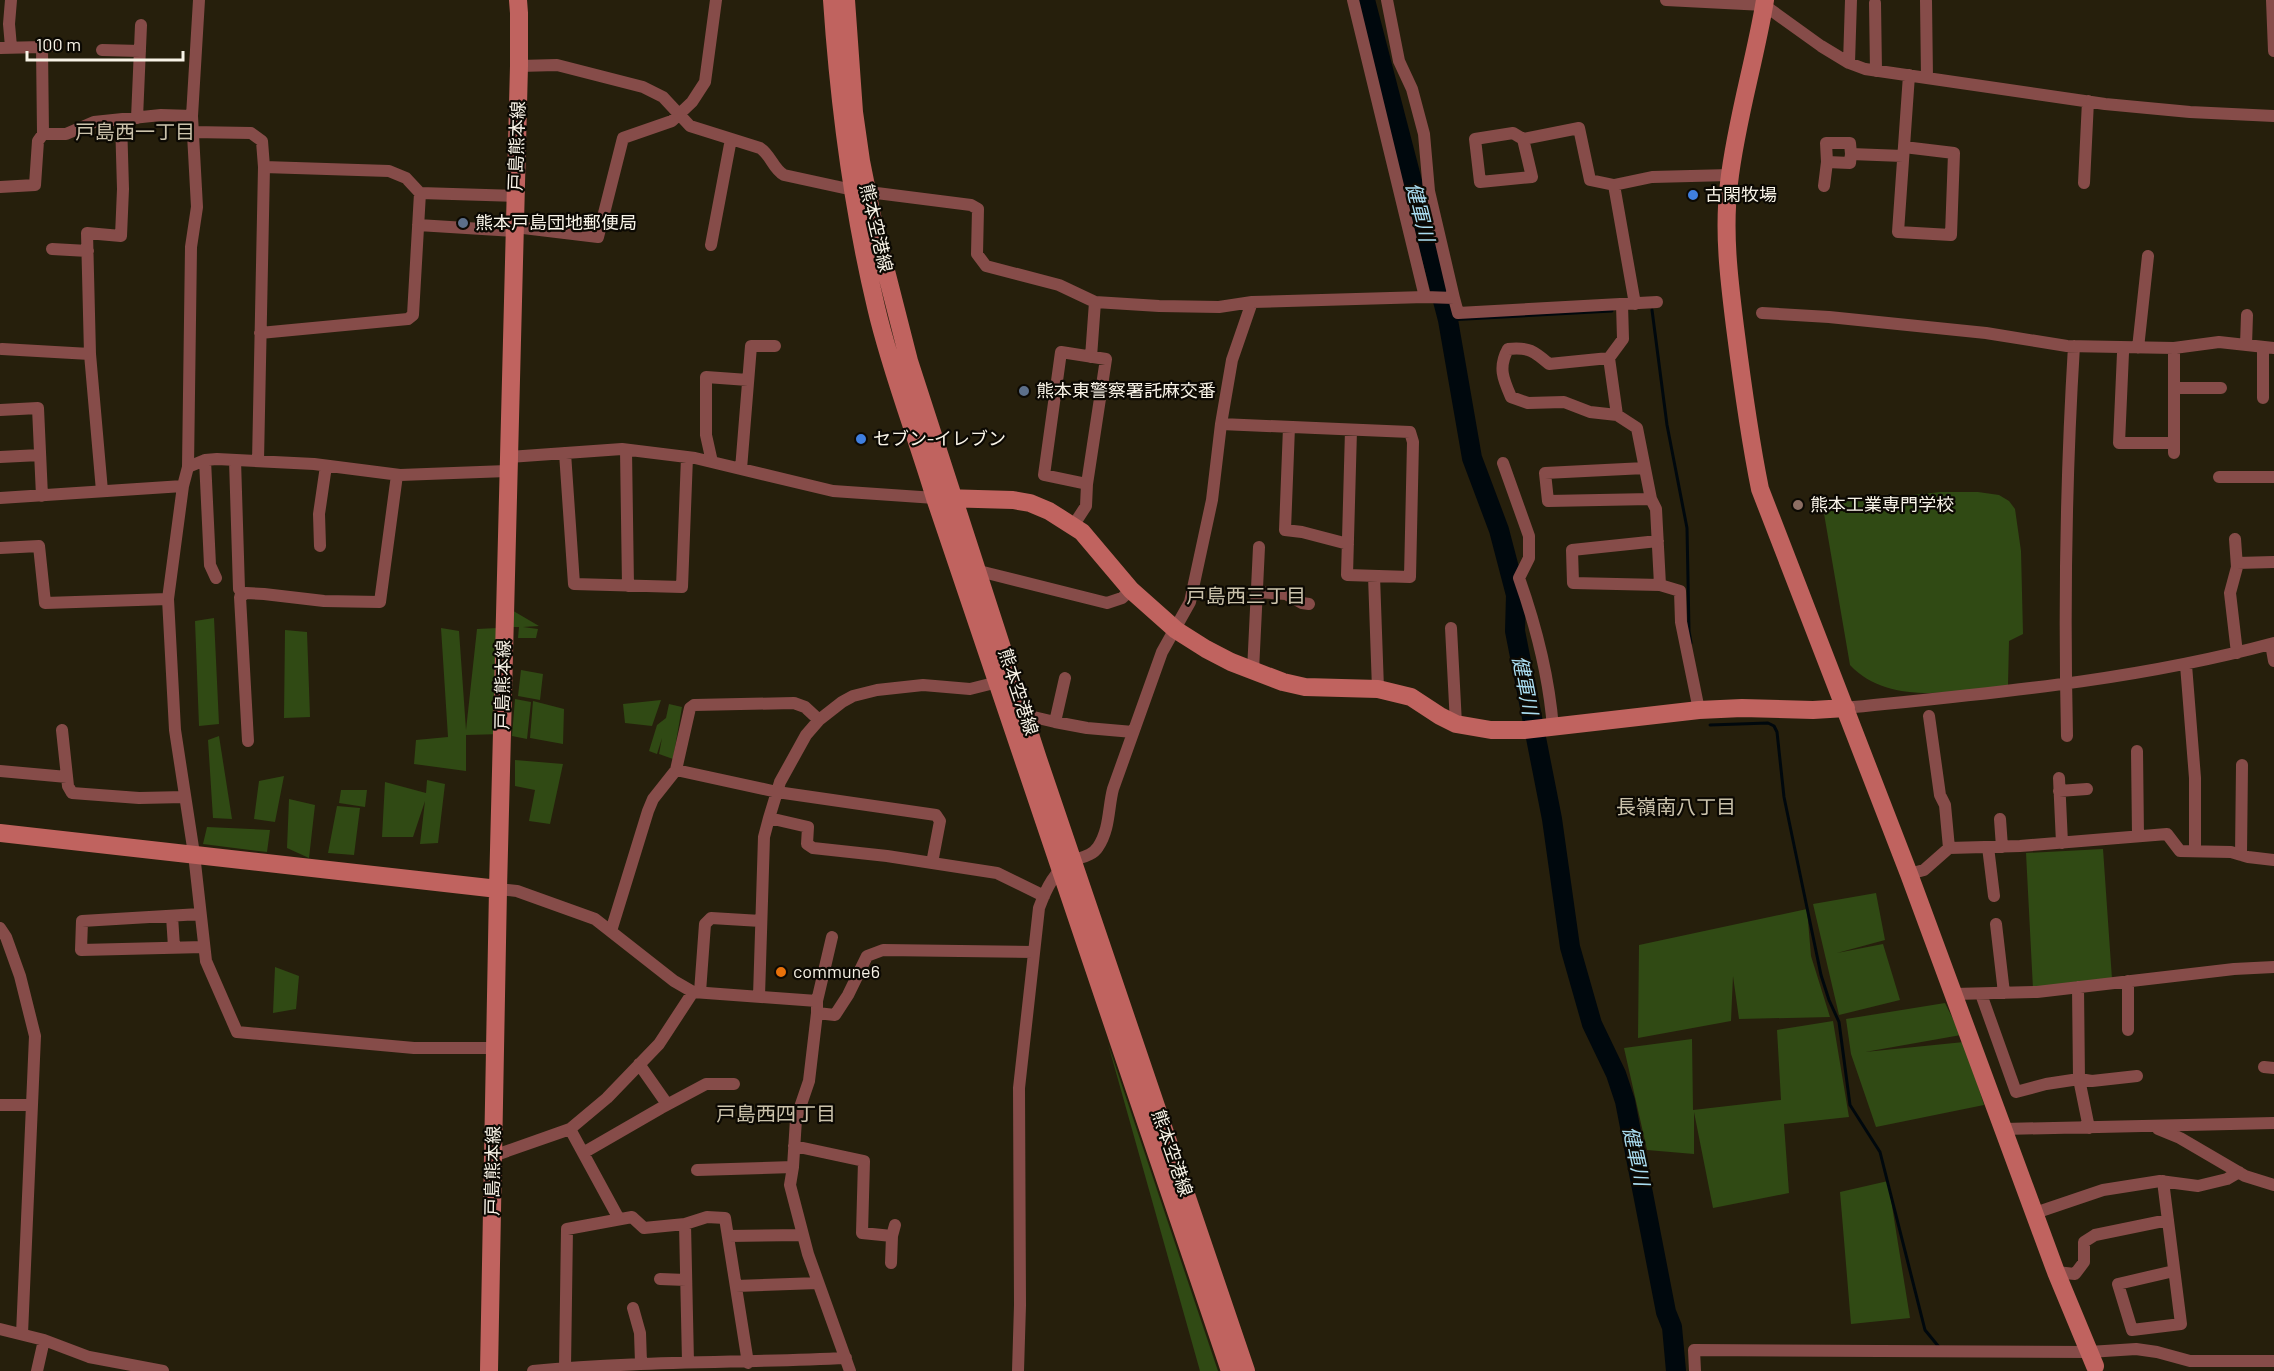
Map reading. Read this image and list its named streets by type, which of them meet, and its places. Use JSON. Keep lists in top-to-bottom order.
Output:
{
  "streets": {
    "main road": ["戸島熊本線", "熊本空港線"]
  },
  "districts": [
    "戸島西一丁目",
    "戸島西三丁目",
    "長嶺南八丁目",
    "戸島西四丁目"
  ],
  "water": ["健軍川"],
  "places": [
    "古閑牧場",
    "熊本戸島団地郵便局",
    "熊本東警察署託麻交番",
    "セブン-イレブン",
    "熊本工業専門学校",
    "commune6"
  ],
  "scale_bar": "100 m"
}
